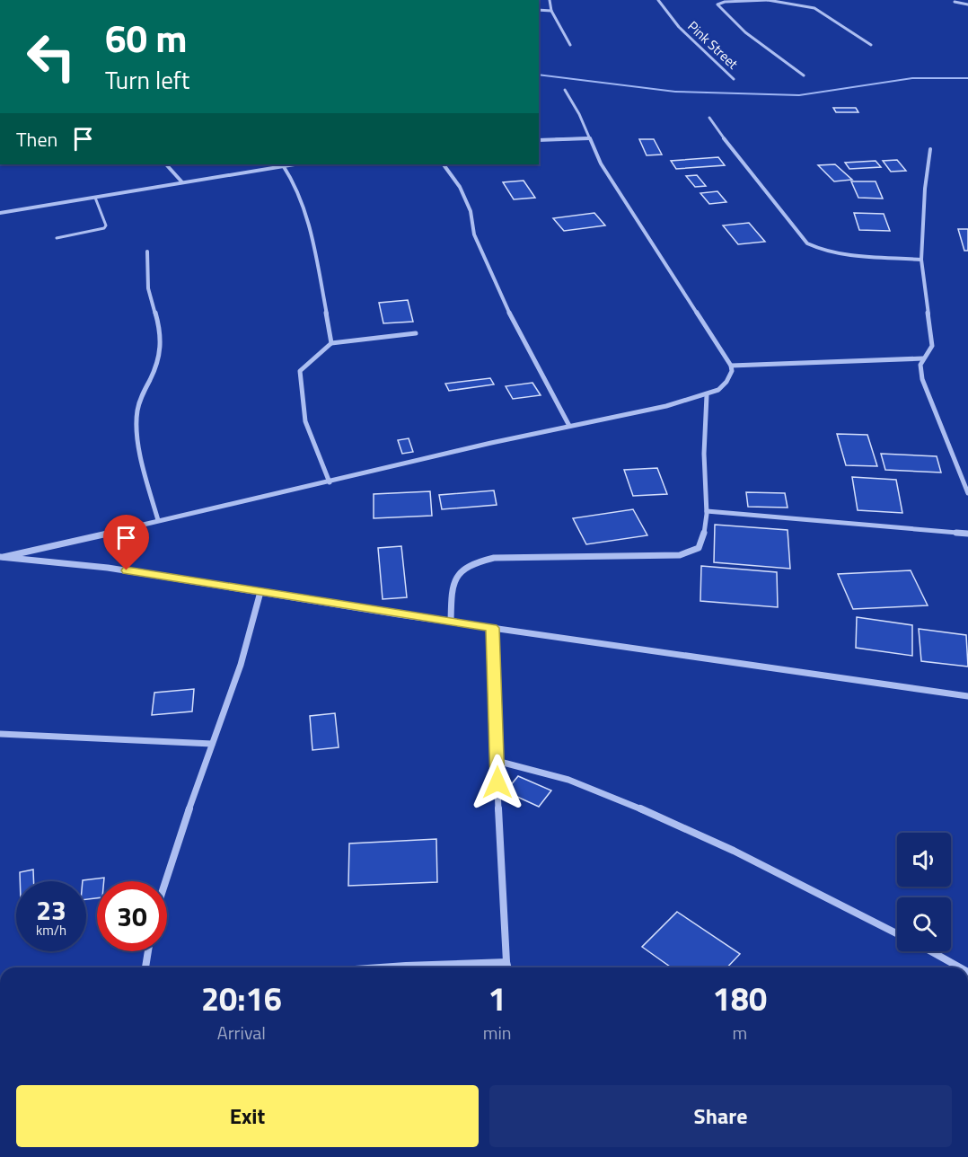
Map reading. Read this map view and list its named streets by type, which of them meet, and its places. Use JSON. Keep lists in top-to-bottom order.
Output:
{
  "streets": {
    "street": ["Pink Street"]
  },
  "page": {
    "turn": ["60 m", "Turn left"],
    "then": "Then",
    "speed": "23 km/h",
    "limit": "30",
    "eta": [
      "20:16",
      "Arrival",
      "1",
      "min",
      "180",
      "m"
    ],
    "buttons": ["Exit", "Share"]
  }
}
